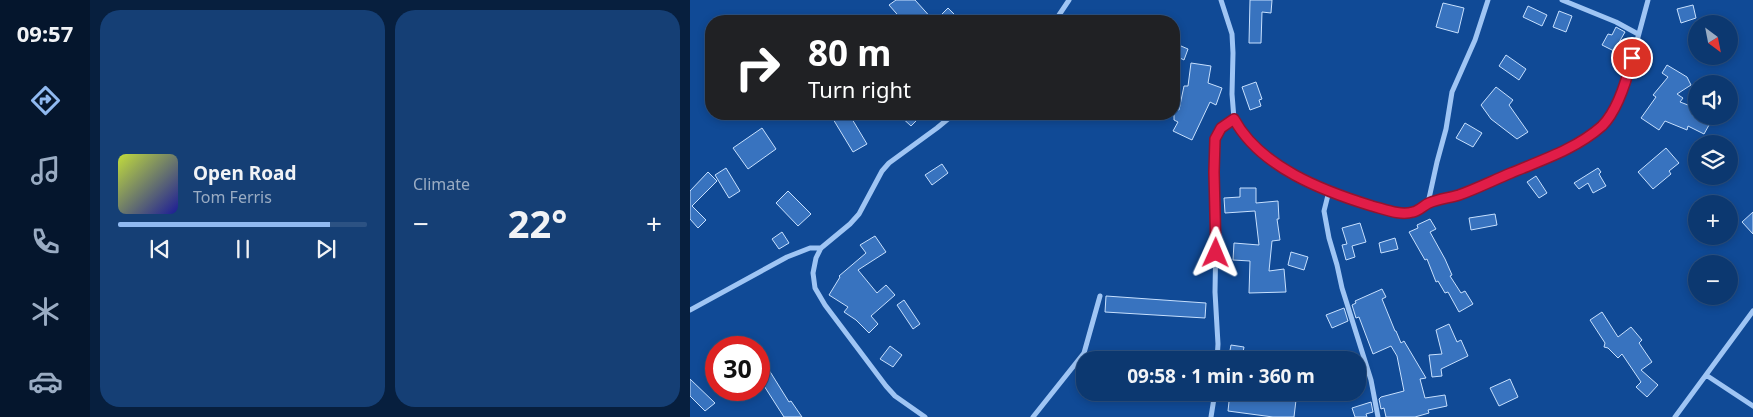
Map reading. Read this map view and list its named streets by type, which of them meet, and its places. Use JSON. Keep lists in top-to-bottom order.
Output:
{
  "north": "bottom right",
  "page": {
    "tabs": "09:57",
    "tile": "Climate",
    "map_buttons": ["+", "−"],
    "turn": ["80 m", "Turn right"],
    "song": ["Open Road", "Tom Ferris"],
    "heat": ["−", "22°", "+"],
    "limit": "30",
    "trip": "09:58 · 1 min · 360 m"
  }
}
